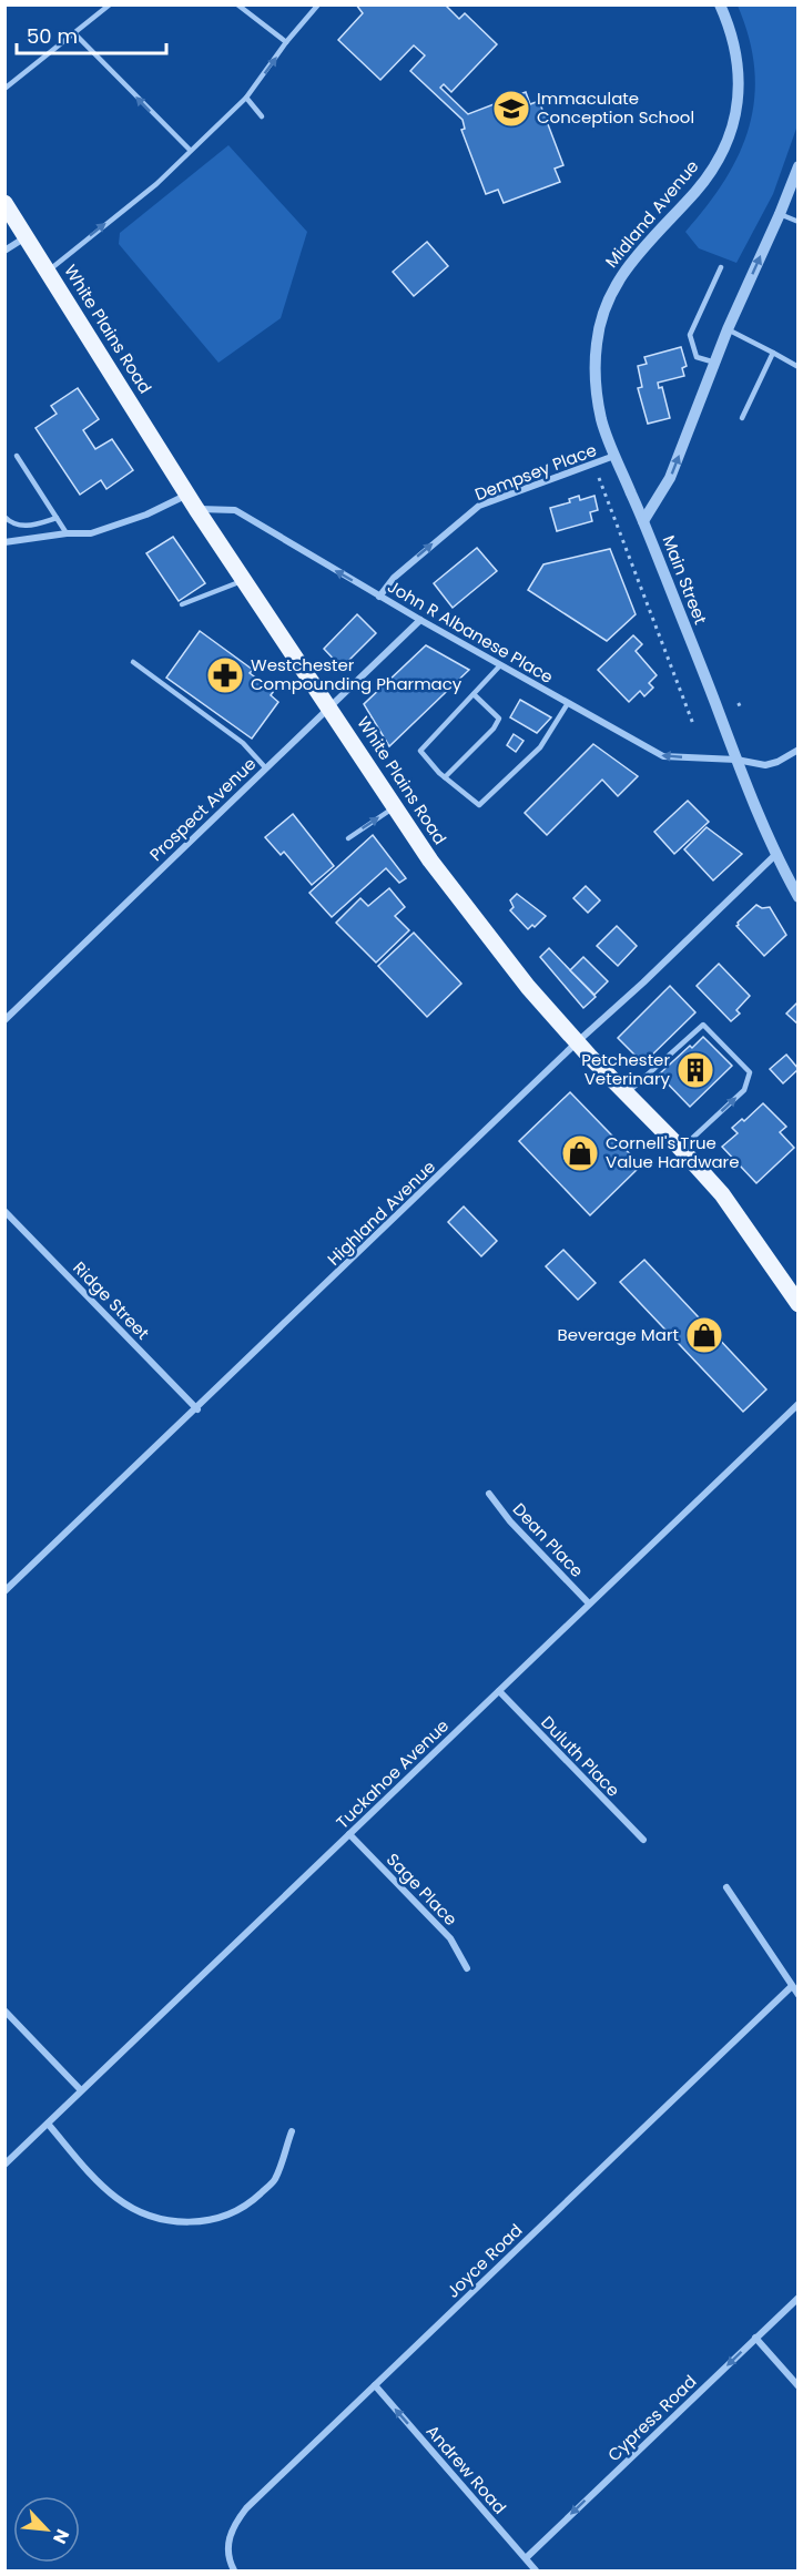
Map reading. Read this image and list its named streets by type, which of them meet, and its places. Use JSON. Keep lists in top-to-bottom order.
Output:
{
  "streets": {
    "main road": ["White Plains Road"],
    "street": [
      "Midland Avenue",
      "Dempsey Place",
      "Main Street",
      "John R Albanese Place",
      "Prospect Avenue",
      "Highland Avenue",
      "Ridge Street",
      "Dean Place",
      "Duluth Place",
      "Tuckahoe Avenue",
      "Sage Place",
      "Joyce Road",
      "Cypress Road",
      "Andrew Road"
    ]
  },
  "crossings": [
    ["Midland Avenue", "Dempsey Place"],
    ["Midland Avenue", "Main Street"],
    ["White Plains Road", "John R Albanese Place"],
    ["White Plains Road", "Prospect Avenue"],
    ["White Plains Road", "Highland Avenue"],
    ["Dempsey Place", "John R Albanese Place"],
    ["Main Street", "John R Albanese Place"],
    ["Main Street", "Highland Avenue"],
    ["John R Albanese Place", "Prospect Avenue"],
    ["Highland Avenue", "Ridge Street"],
    ["Dean Place", "Tuckahoe Avenue"],
    ["Duluth Place", "Tuckahoe Avenue"],
    ["Tuckahoe Avenue", "Sage Place"],
    ["Joyce Road", "Andrew Road"],
    ["Cypress Road", "Andrew Road"]
  ],
  "one_way": [
    "Dempsey Place",
    "Main Street",
    "John R Albanese Place",
    "Cypress Road",
    "Andrew Road"
  ],
  "places": {
    "school or university": ["Immaculate Conception School"],
    "pharmacy": ["Westchester Compounding Pharmacy"],
    "building": ["Petchester Veterinary"],
    "shop": ["Cornell's True Value Hardware", "Beverage Mart"]
  },
  "scale_bar": "50 m",
  "north": "bottom right"
}
